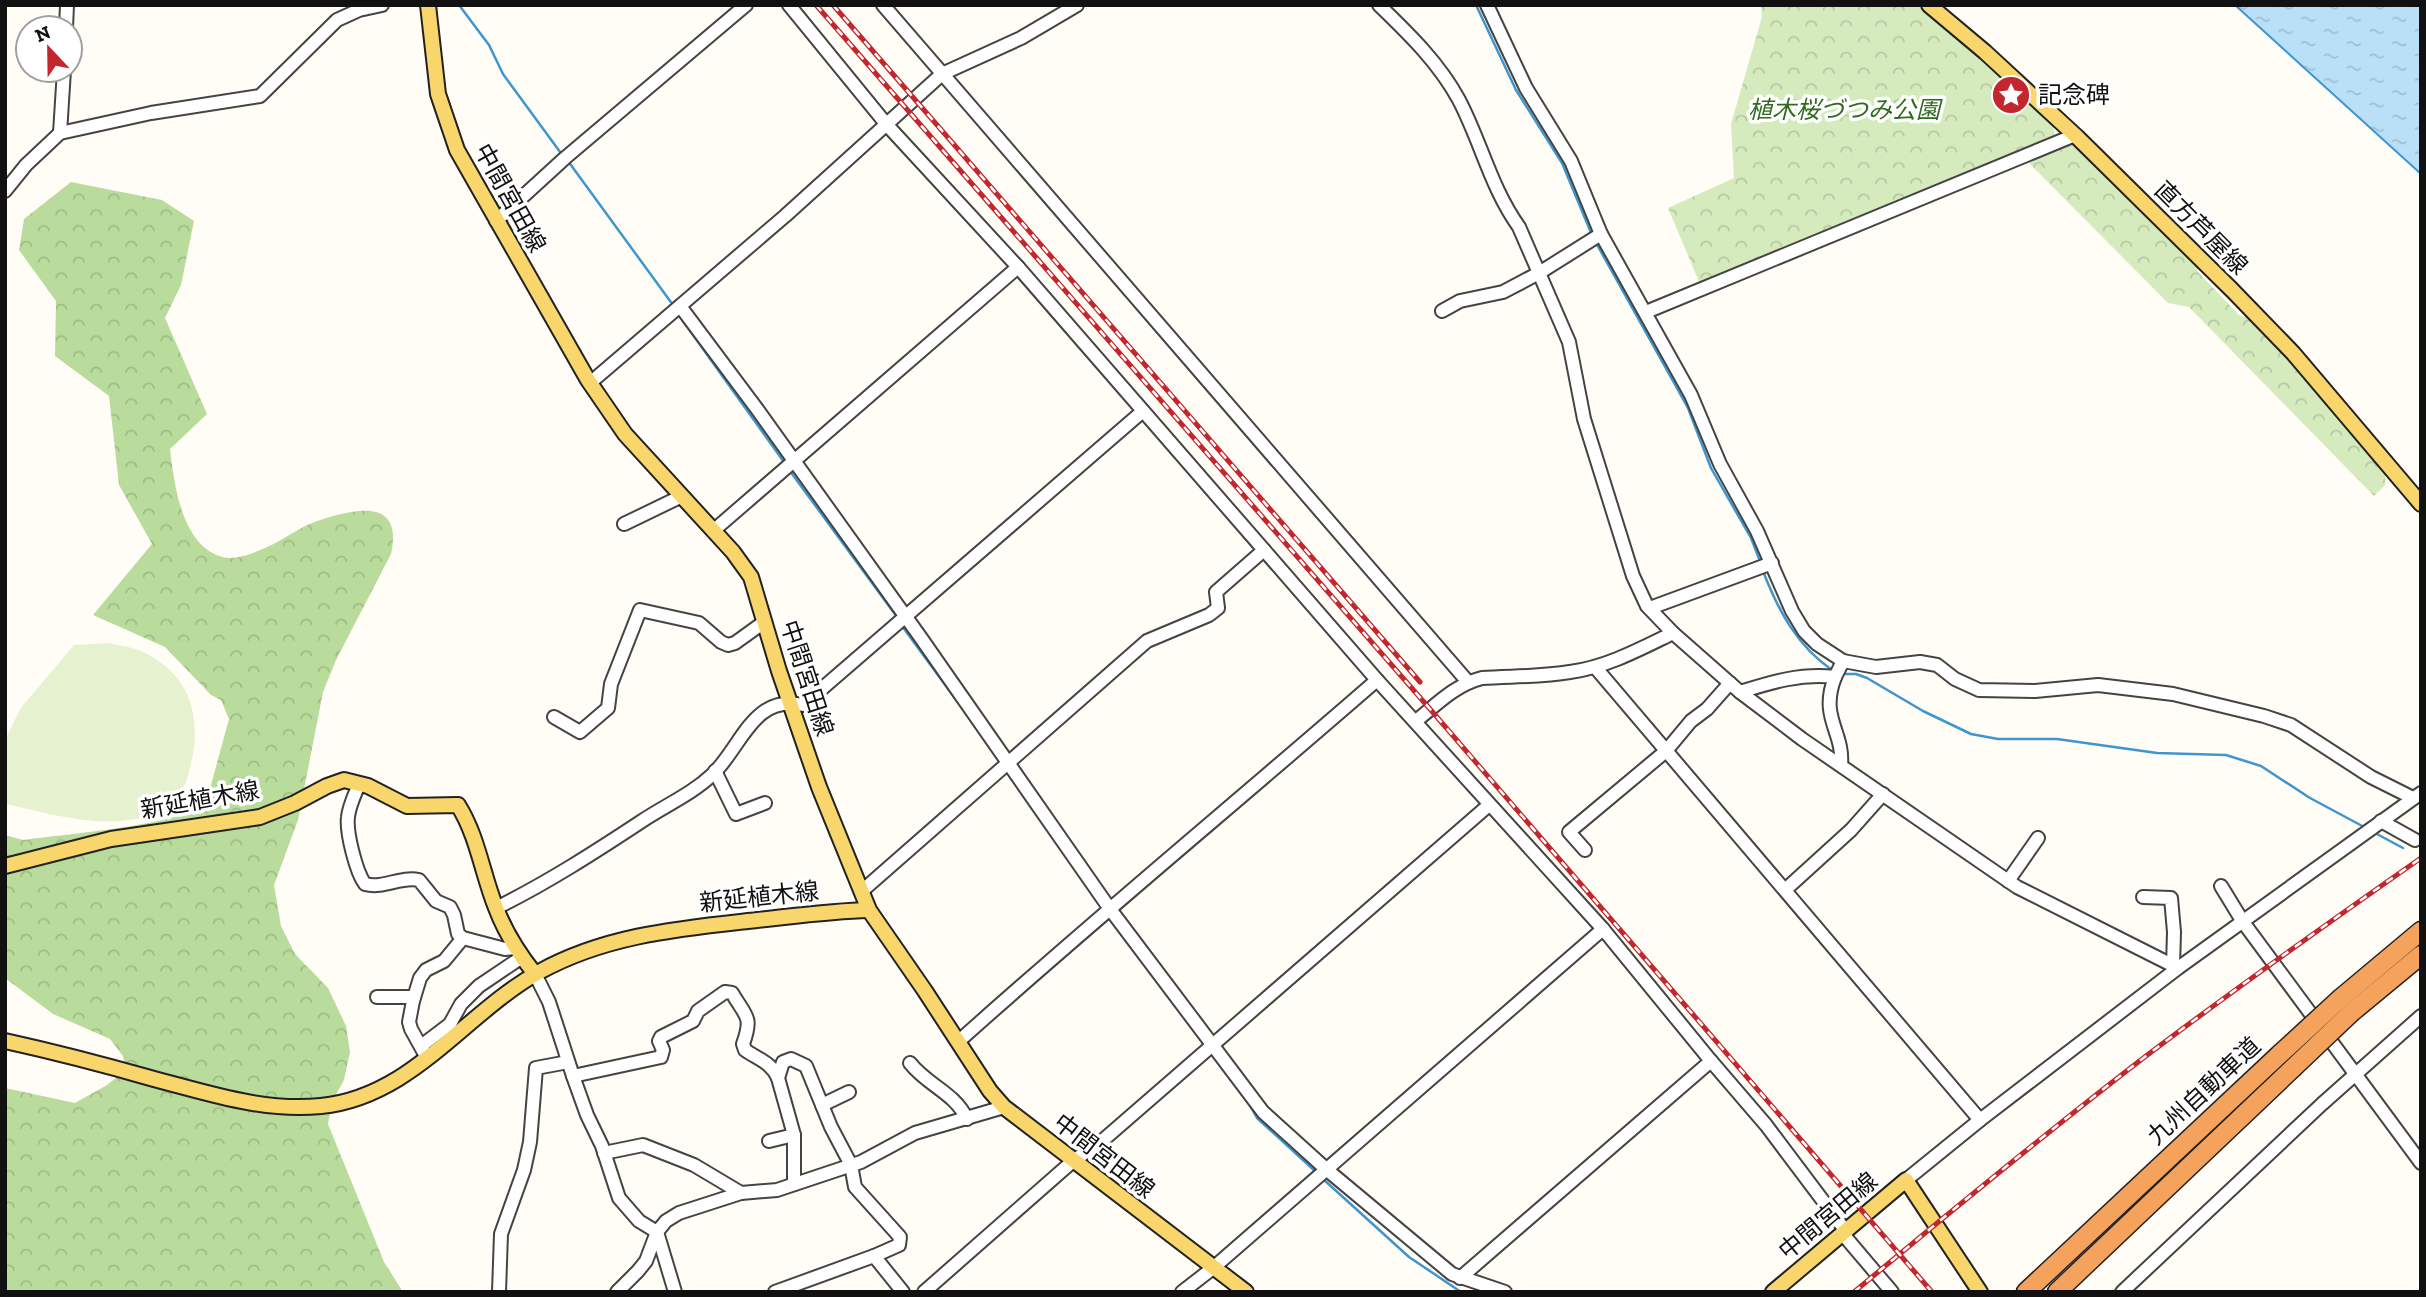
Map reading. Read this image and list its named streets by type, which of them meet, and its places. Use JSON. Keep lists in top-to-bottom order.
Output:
{
  "streets": {
    "highway": ["九州自動車道"],
    "main road": ["中間宮田線", "直方芦屋線", "新延植木線"]
  },
  "crossings": [
    ["中間宮田線", "新延植木線"]
  ],
  "parks": ["植木桜づつみ公園"],
  "places": {
    "place": ["記念碑"]
  },
  "north": "top"
}
